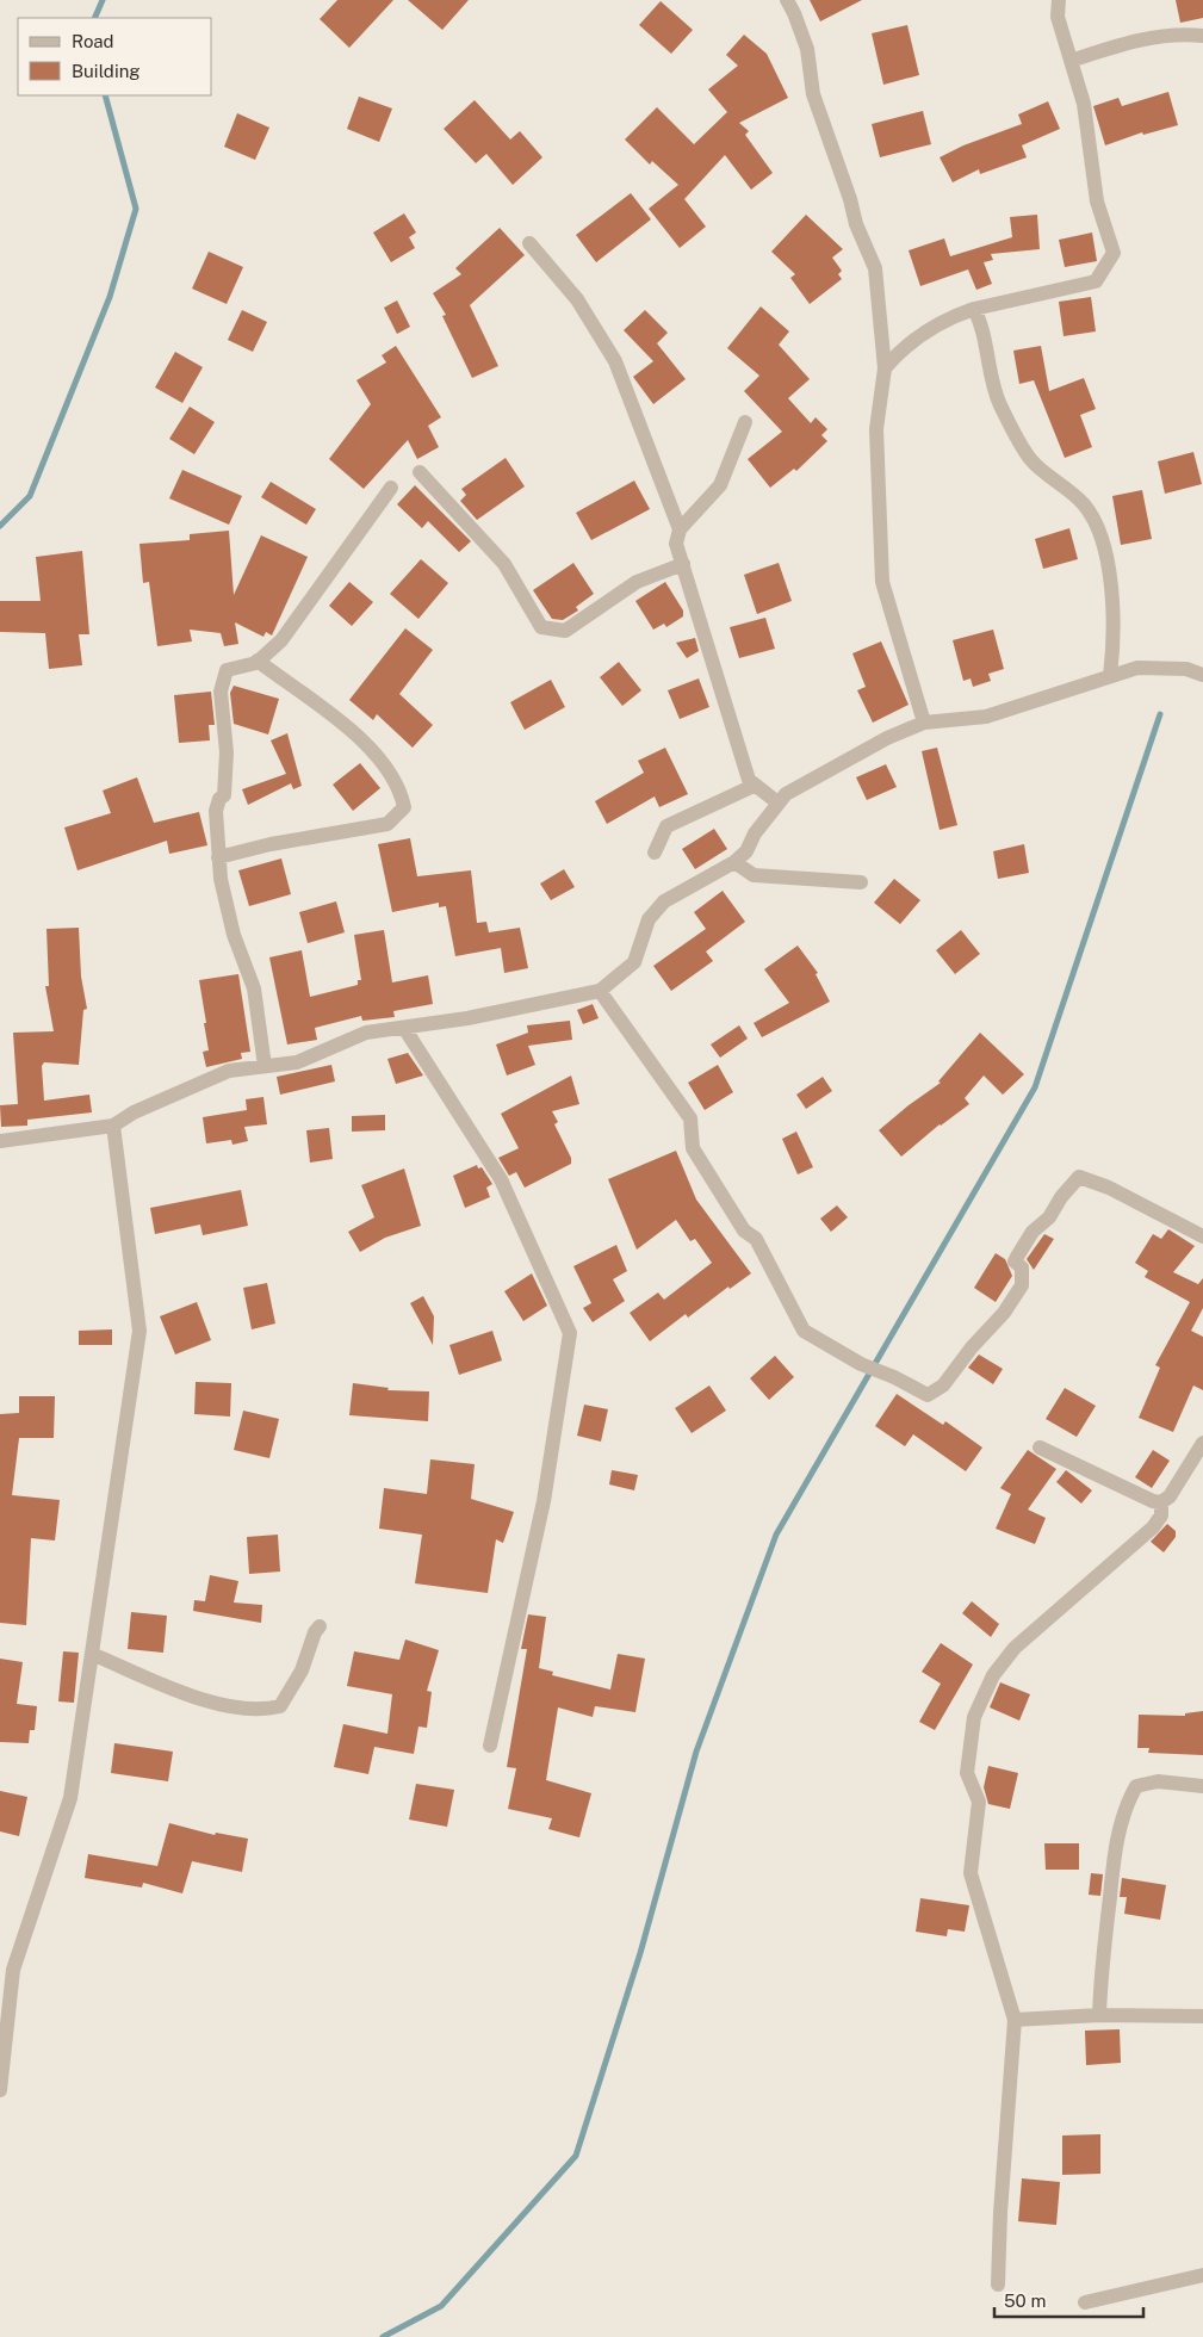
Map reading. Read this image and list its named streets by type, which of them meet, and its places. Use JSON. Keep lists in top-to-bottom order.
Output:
{
  "legend": ["Road", "Building"],
  "scale_bar": "50 m"
}
